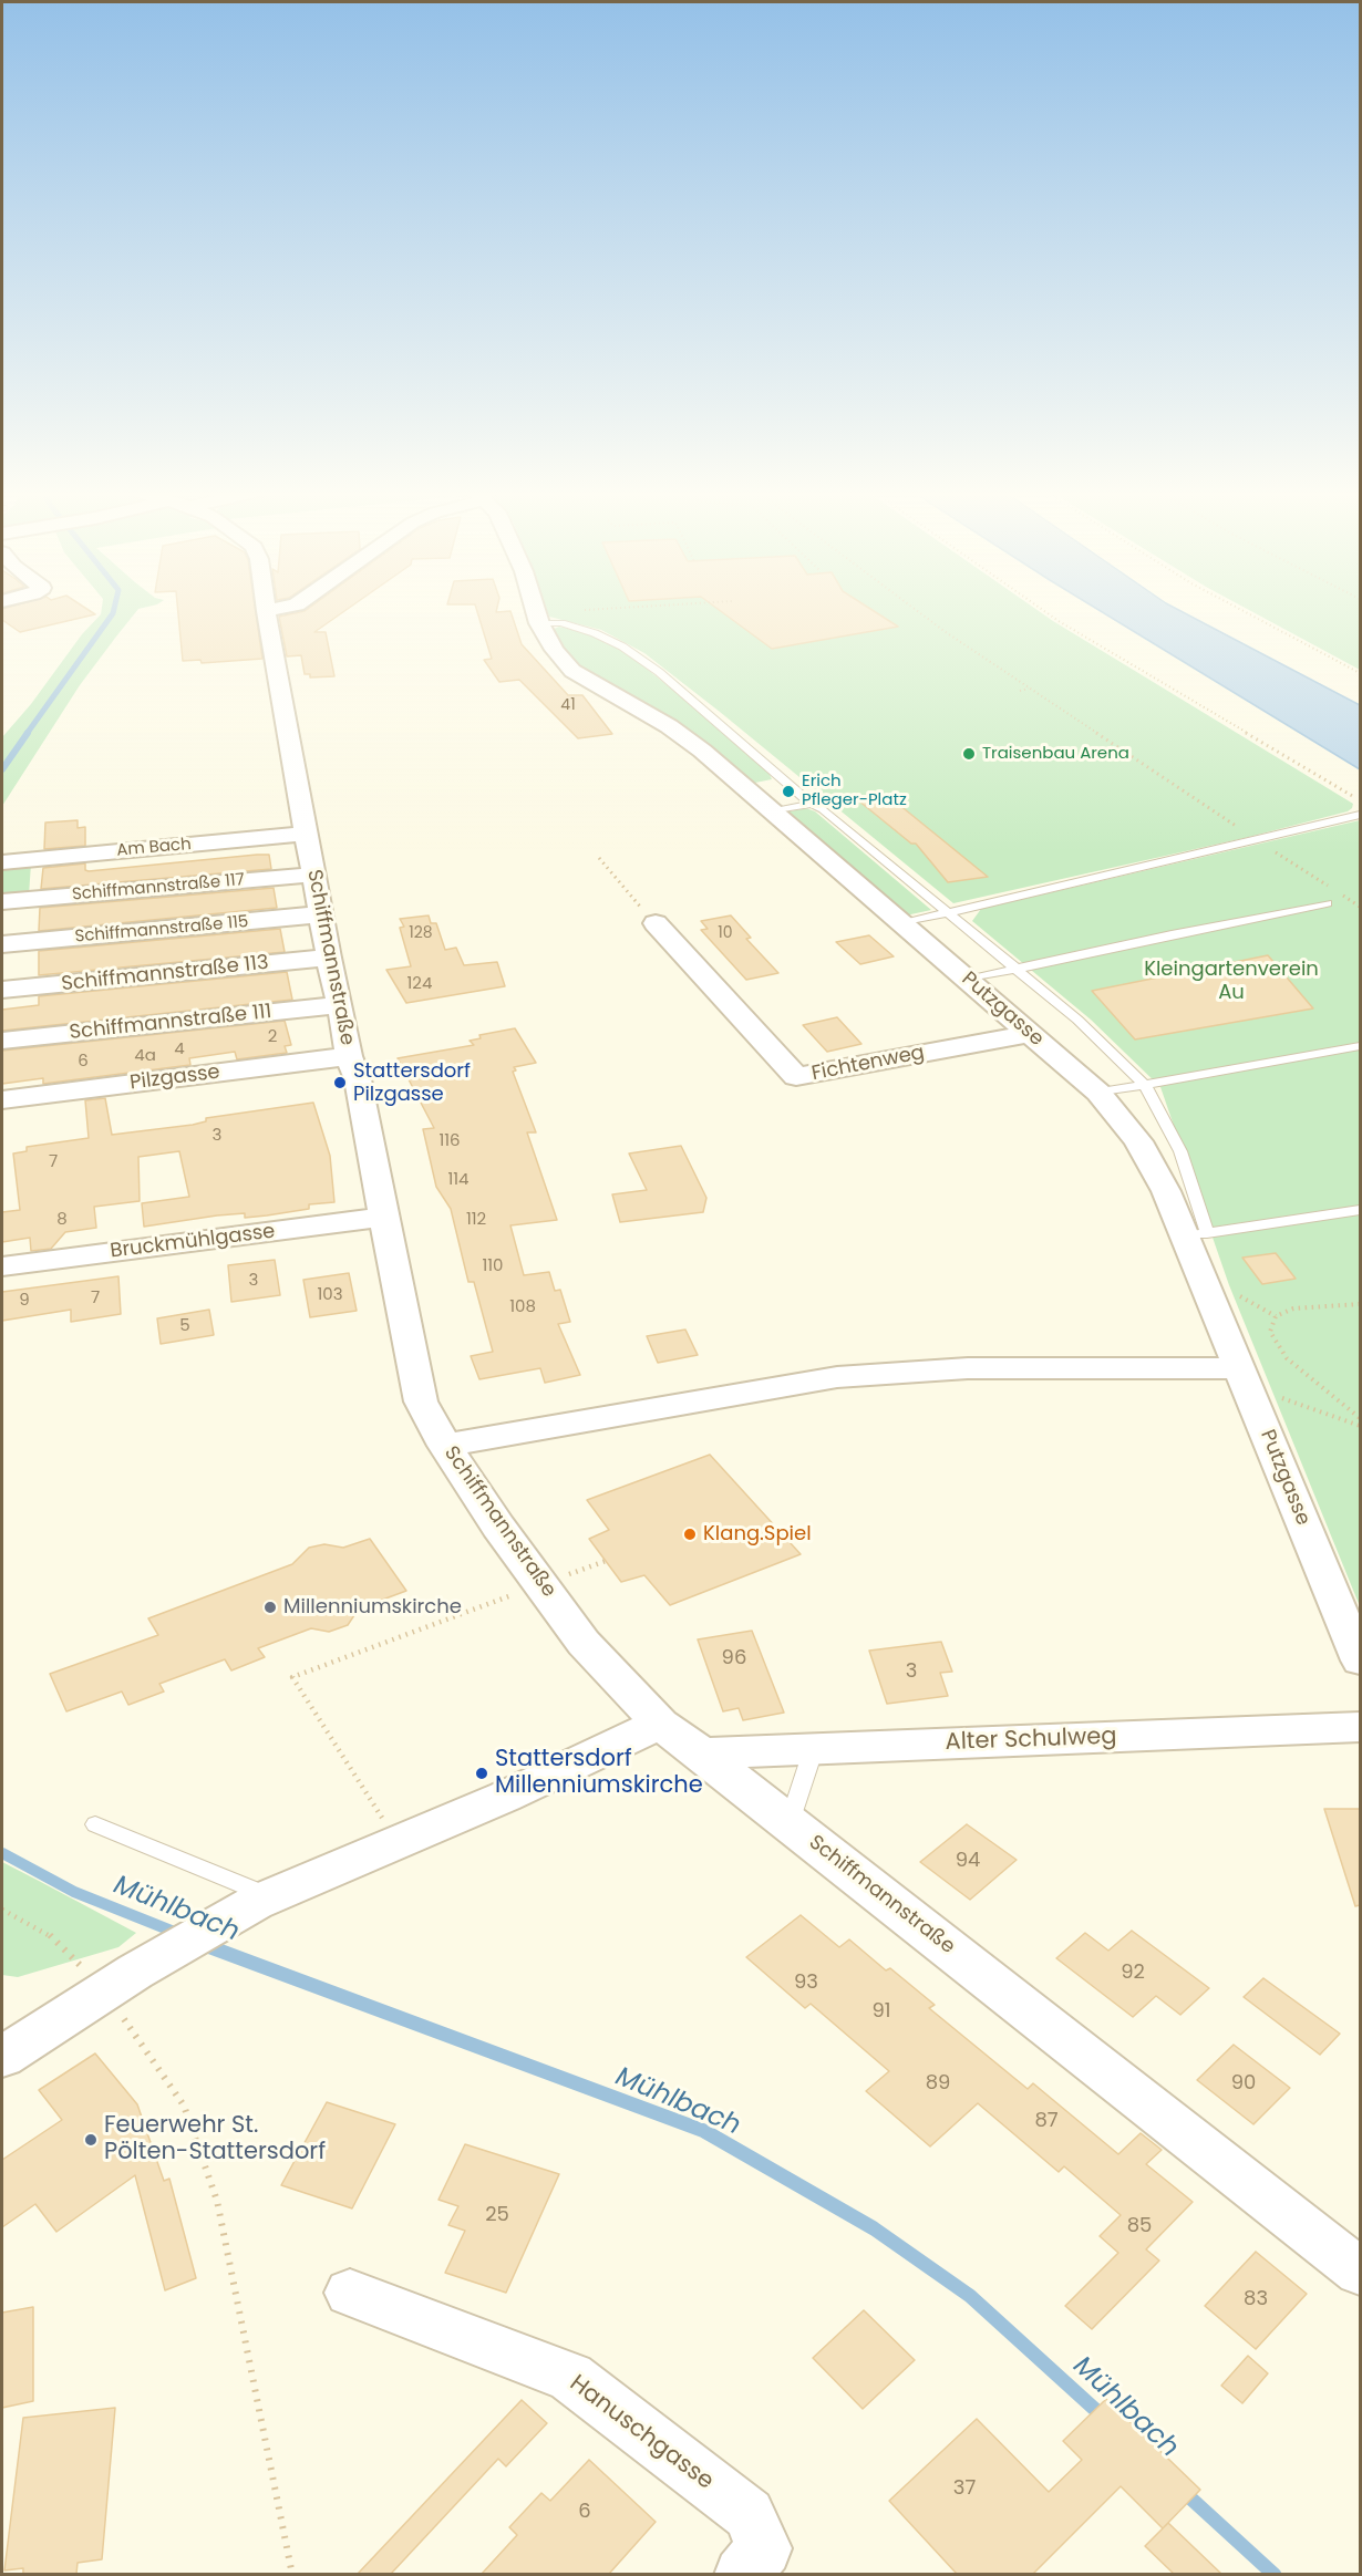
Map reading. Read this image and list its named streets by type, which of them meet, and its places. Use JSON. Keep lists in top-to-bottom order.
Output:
{
  "streets": {
    "street": [
      "Am Bach",
      "Schiffmannstraße 117",
      "Schiffmannstraße 115",
      "Schiffmannstraße",
      "Schiffmannstraße 113",
      "Putzgasse",
      "Schiffmannstraße 111",
      "Fichtenweg",
      "Pilzgasse",
      "Bruckmühlgasse",
      "Alter Schulweg",
      "Hanuschgasse"
    ]
  },
  "crossings": [
    ["Am Bach", "Schiffmannstraße"],
    ["Schiffmannstraße 117", "Schiffmannstraße"],
    ["Schiffmannstraße 115", "Schiffmannstraße"],
    ["Schiffmannstraße", "Schiffmannstraße 113"],
    ["Schiffmannstraße", "Schiffmannstraße 111"],
    ["Schiffmannstraße", "Pilzgasse"],
    ["Schiffmannstraße", "Bruckmühlgasse"],
    ["Schiffmannstraße", "Alter Schulweg"],
    ["Putzgasse", "Fichtenweg"]
  ],
  "water": ["Mühlbach"],
  "parks": ["Kleingartenverein Au"],
  "places": [
    "Traisenbau Arena",
    "Erich Pfleger-Platz",
    "Stattersdorf Pilzgasse",
    "Klang.Spiel",
    "Millenniumskirche",
    "Stattersdorf Millenniumskirche",
    "Feuerwehr St. Pölten-Stattersdorf"
  ],
  "house_numbers": [
    "41",
    "128",
    "10",
    "124",
    "2",
    "4",
    "4a",
    "6",
    "3",
    "116",
    "7",
    "114",
    "8",
    "112",
    "110",
    "3",
    "103",
    "7",
    "9",
    "108",
    "5",
    "96",
    "3",
    "94",
    "92",
    "93",
    "91",
    "89",
    "90",
    "87",
    "25",
    "85",
    "83",
    "37",
    "6"
  ]
}
